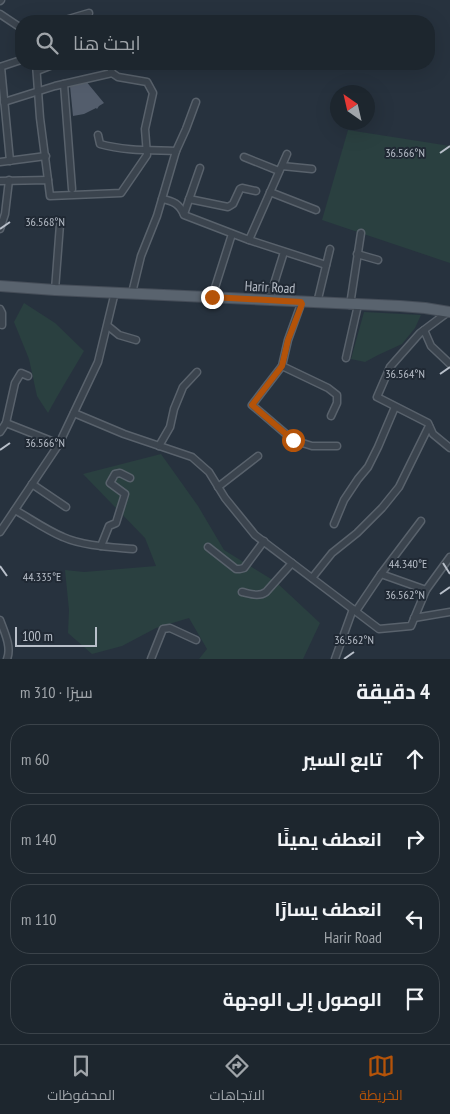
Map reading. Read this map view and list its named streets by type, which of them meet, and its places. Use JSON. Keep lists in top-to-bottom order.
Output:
{
  "streets": {
    "main road": ["Harir Road"]
  },
  "scale_bar": "100 m",
  "north": "top left",
  "page": {
    "search": "ابحث هنا",
    "scale": "100 m",
    "heading": ["4 دقيقة", "سيرًا · 310 m"],
    "list": [
      ["تابع السير", "60 m"],
      ["انعطف يمينًا", "140 m"],
      ["انعطف يسارًا", "Harir Road", "110 m"],
      "الوصول إلى الوجهة"
    ],
    "nav": ["الخريطة", "الاتجاهات", "المحفوظات"]
  },
  "coordinates": [
    "36.566°N",
    "36.568°N",
    "36.564°N",
    "44.340°E",
    "44.335°E",
    "36.562°N"
  ]
}
